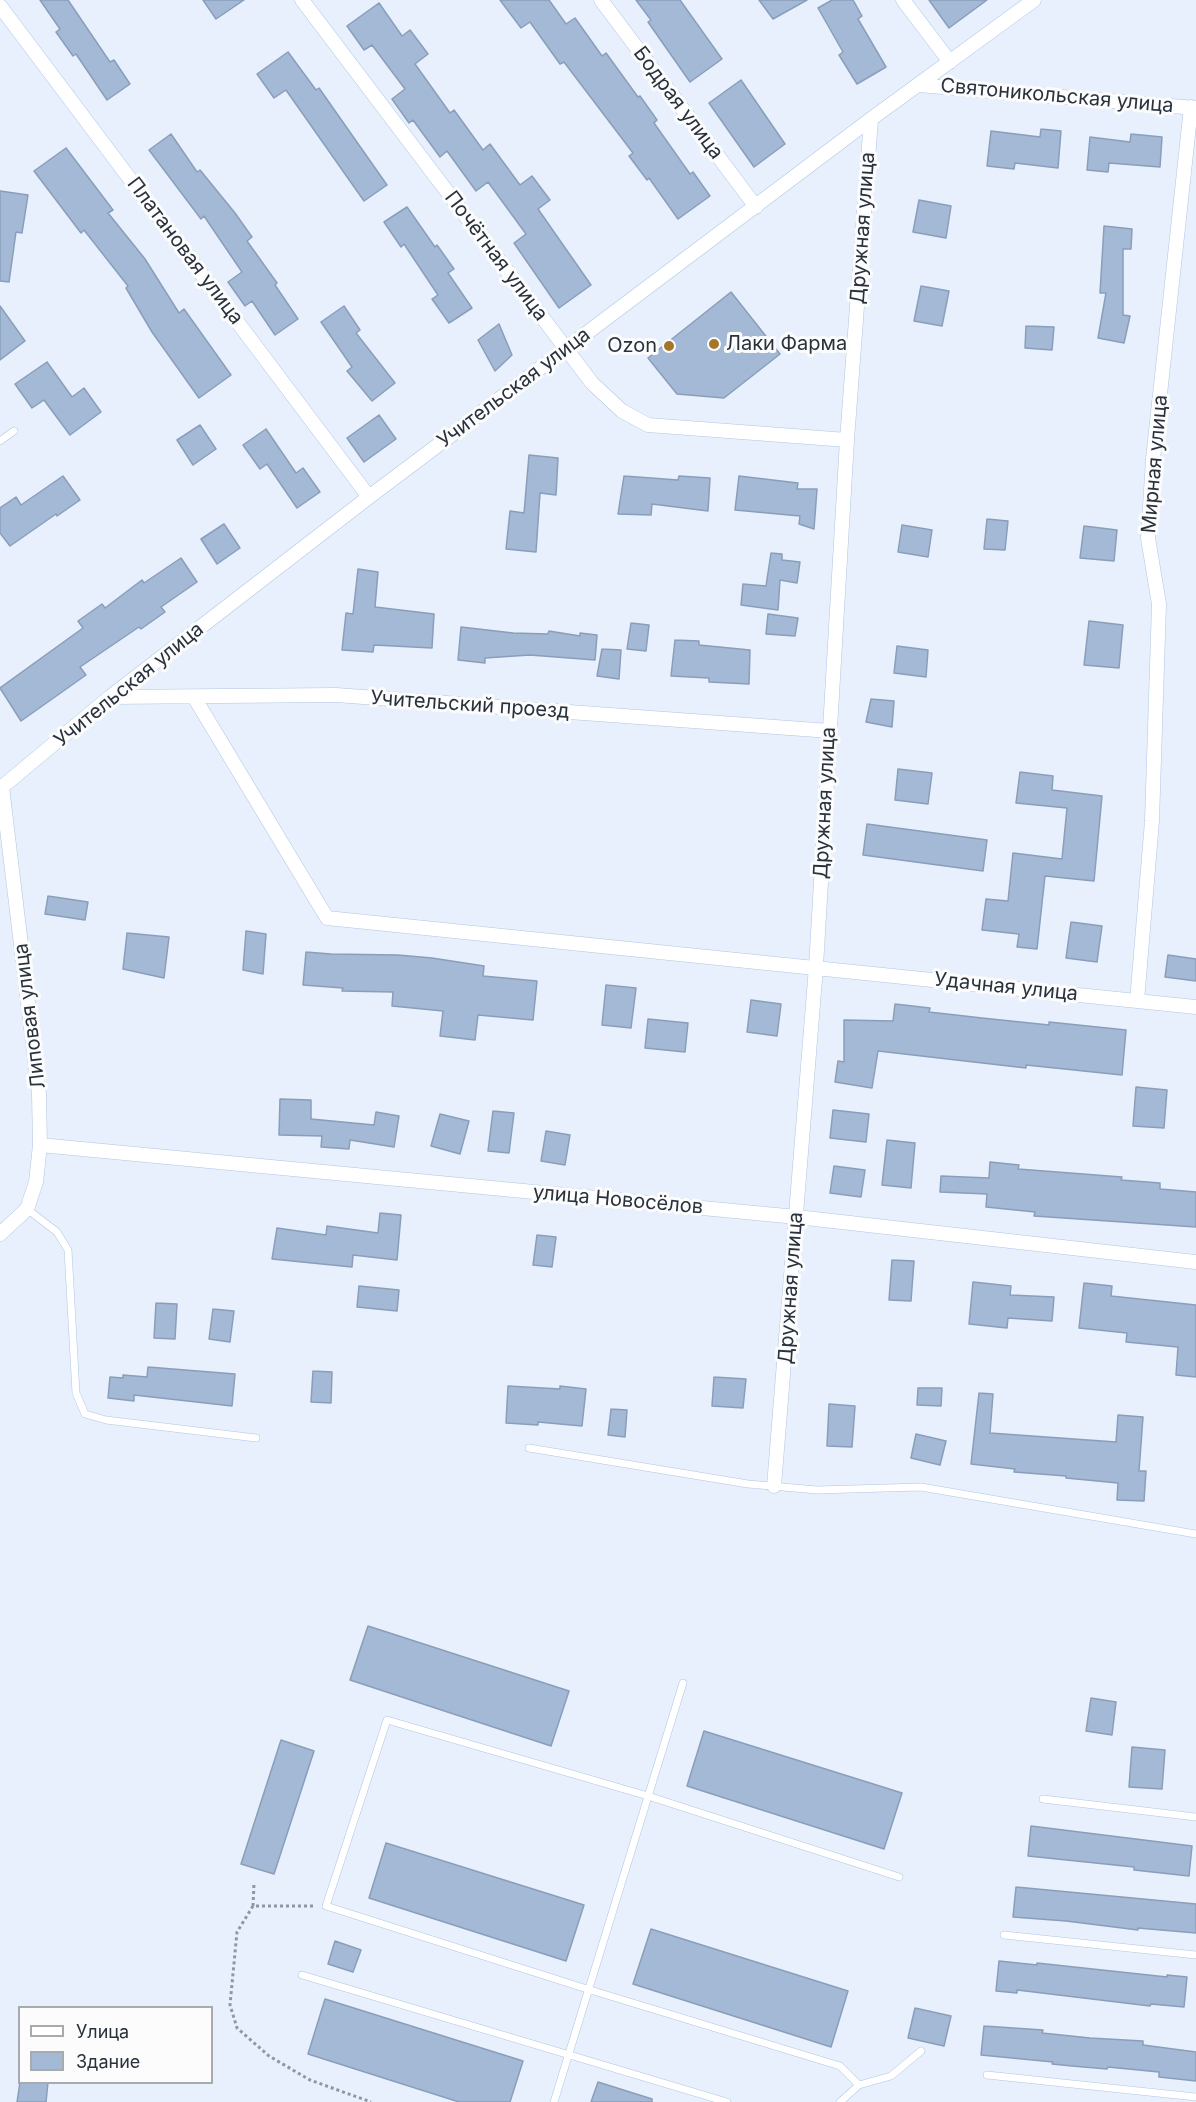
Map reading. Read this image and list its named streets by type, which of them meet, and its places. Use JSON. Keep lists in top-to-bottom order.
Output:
{
  "streets": {
    "street": [
      "Святоникольская улица",
      "Бодрая улица",
      "Дружная улица",
      "Платановая улица",
      "Почётная улица",
      "Учительская улица",
      "Мирная улица",
      "Учительский проезд",
      "Удачная улица",
      "Липовая улица",
      "улица Новосёлов"
    ]
  },
  "crossings": [
    ["Святоникольская улица", "Учительская улица"],
    ["Святоникольская улица", "Мирная улица"],
    ["Бодрая улица", "Учительская улица"],
    ["Дружная улица", "Почётная улица"],
    ["Дружная улица", "Учительская улица"],
    ["Дружная улица", "Учительский проезд"],
    ["Дружная улица", "Удачная улица"],
    ["Дружная улица", "улица Новосёлов"],
    ["Платановая улица", "Учительская улица"],
    ["Почётная улица", "Учительская улица"],
    ["Учительская улица", "Учительский проезд"],
    ["Учительская улица", "Липовая улица"],
    ["Мирная улица", "Удачная улица"],
    ["Учительский проезд", "Удачная улица"],
    ["Липовая улица", "улица Новосёлов"]
  ],
  "places": ["Лаки Фарма", "Ozon"],
  "legend": ["Улица", "Здание"]
}
